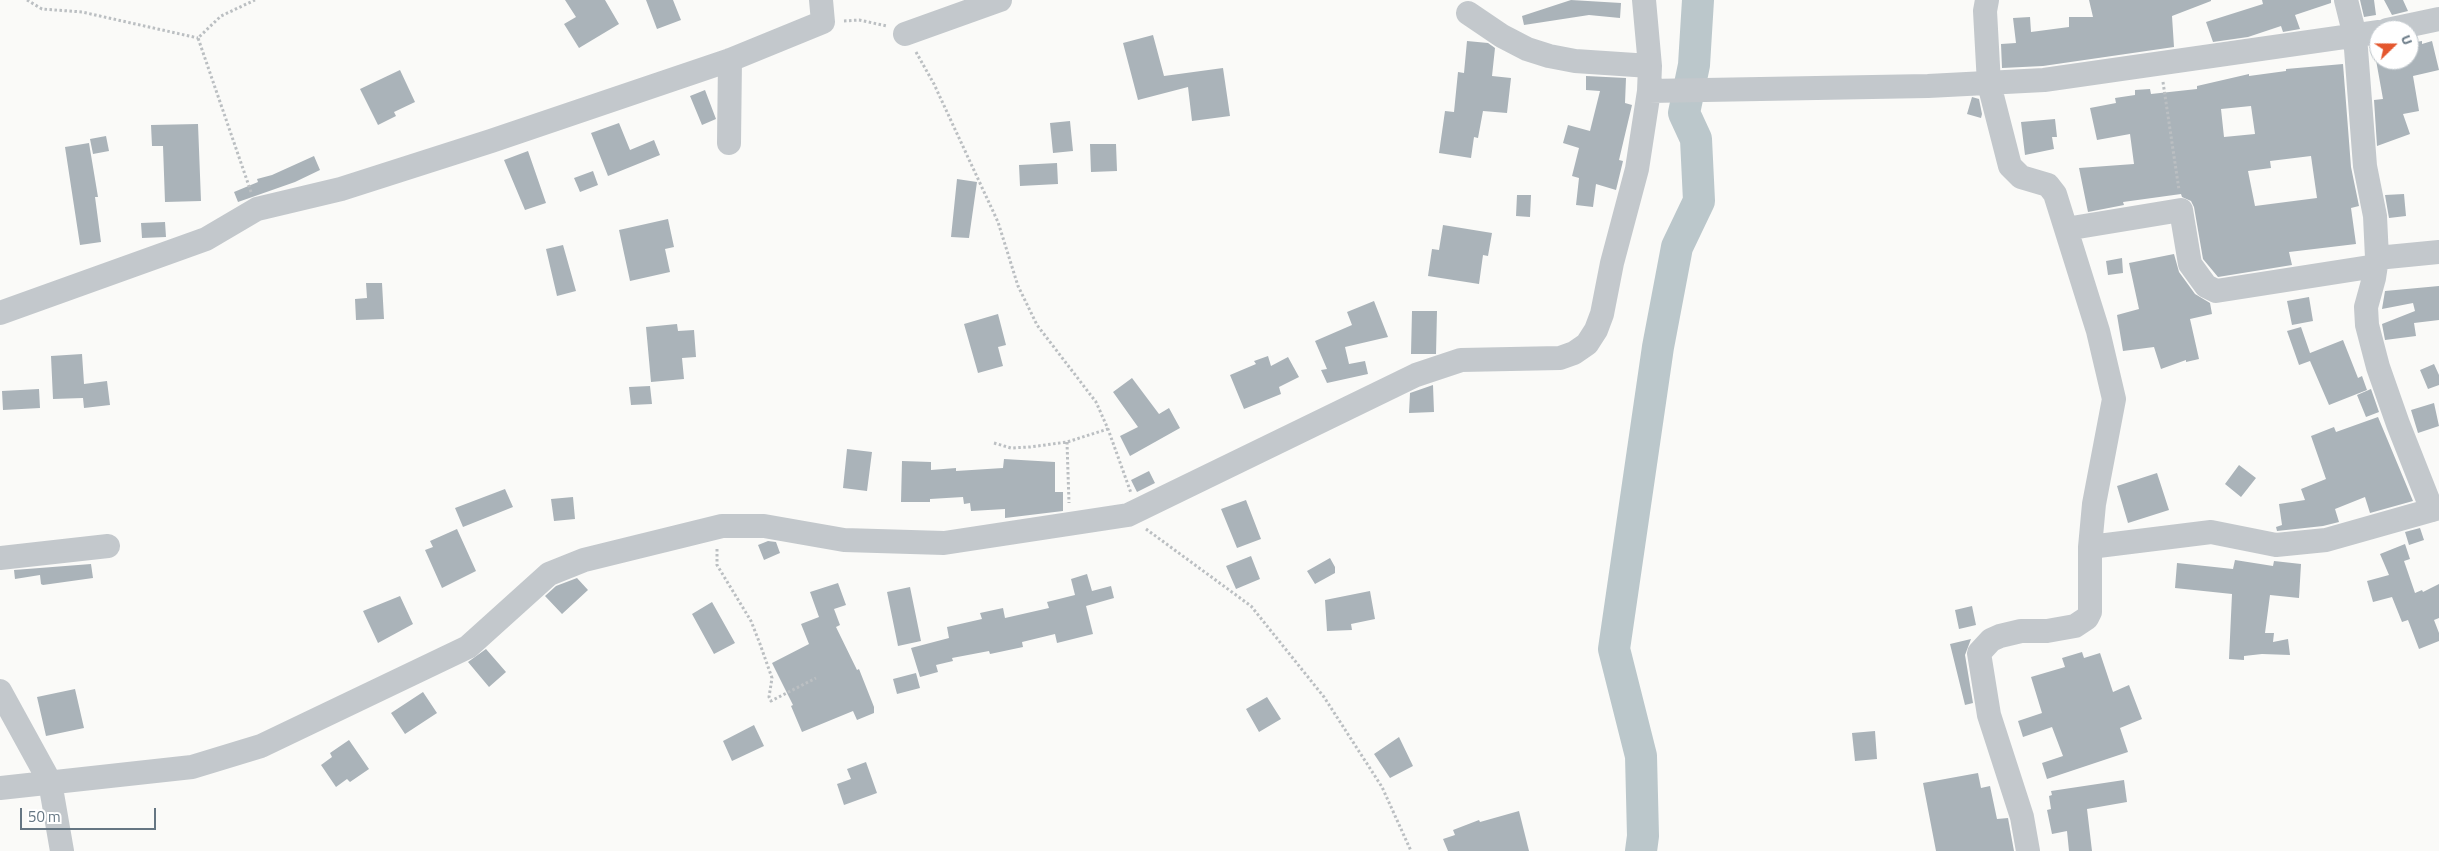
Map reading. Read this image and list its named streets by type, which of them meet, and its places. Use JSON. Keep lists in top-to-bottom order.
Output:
{
  "scale_bar": "50 m",
  "north": "right"
}
